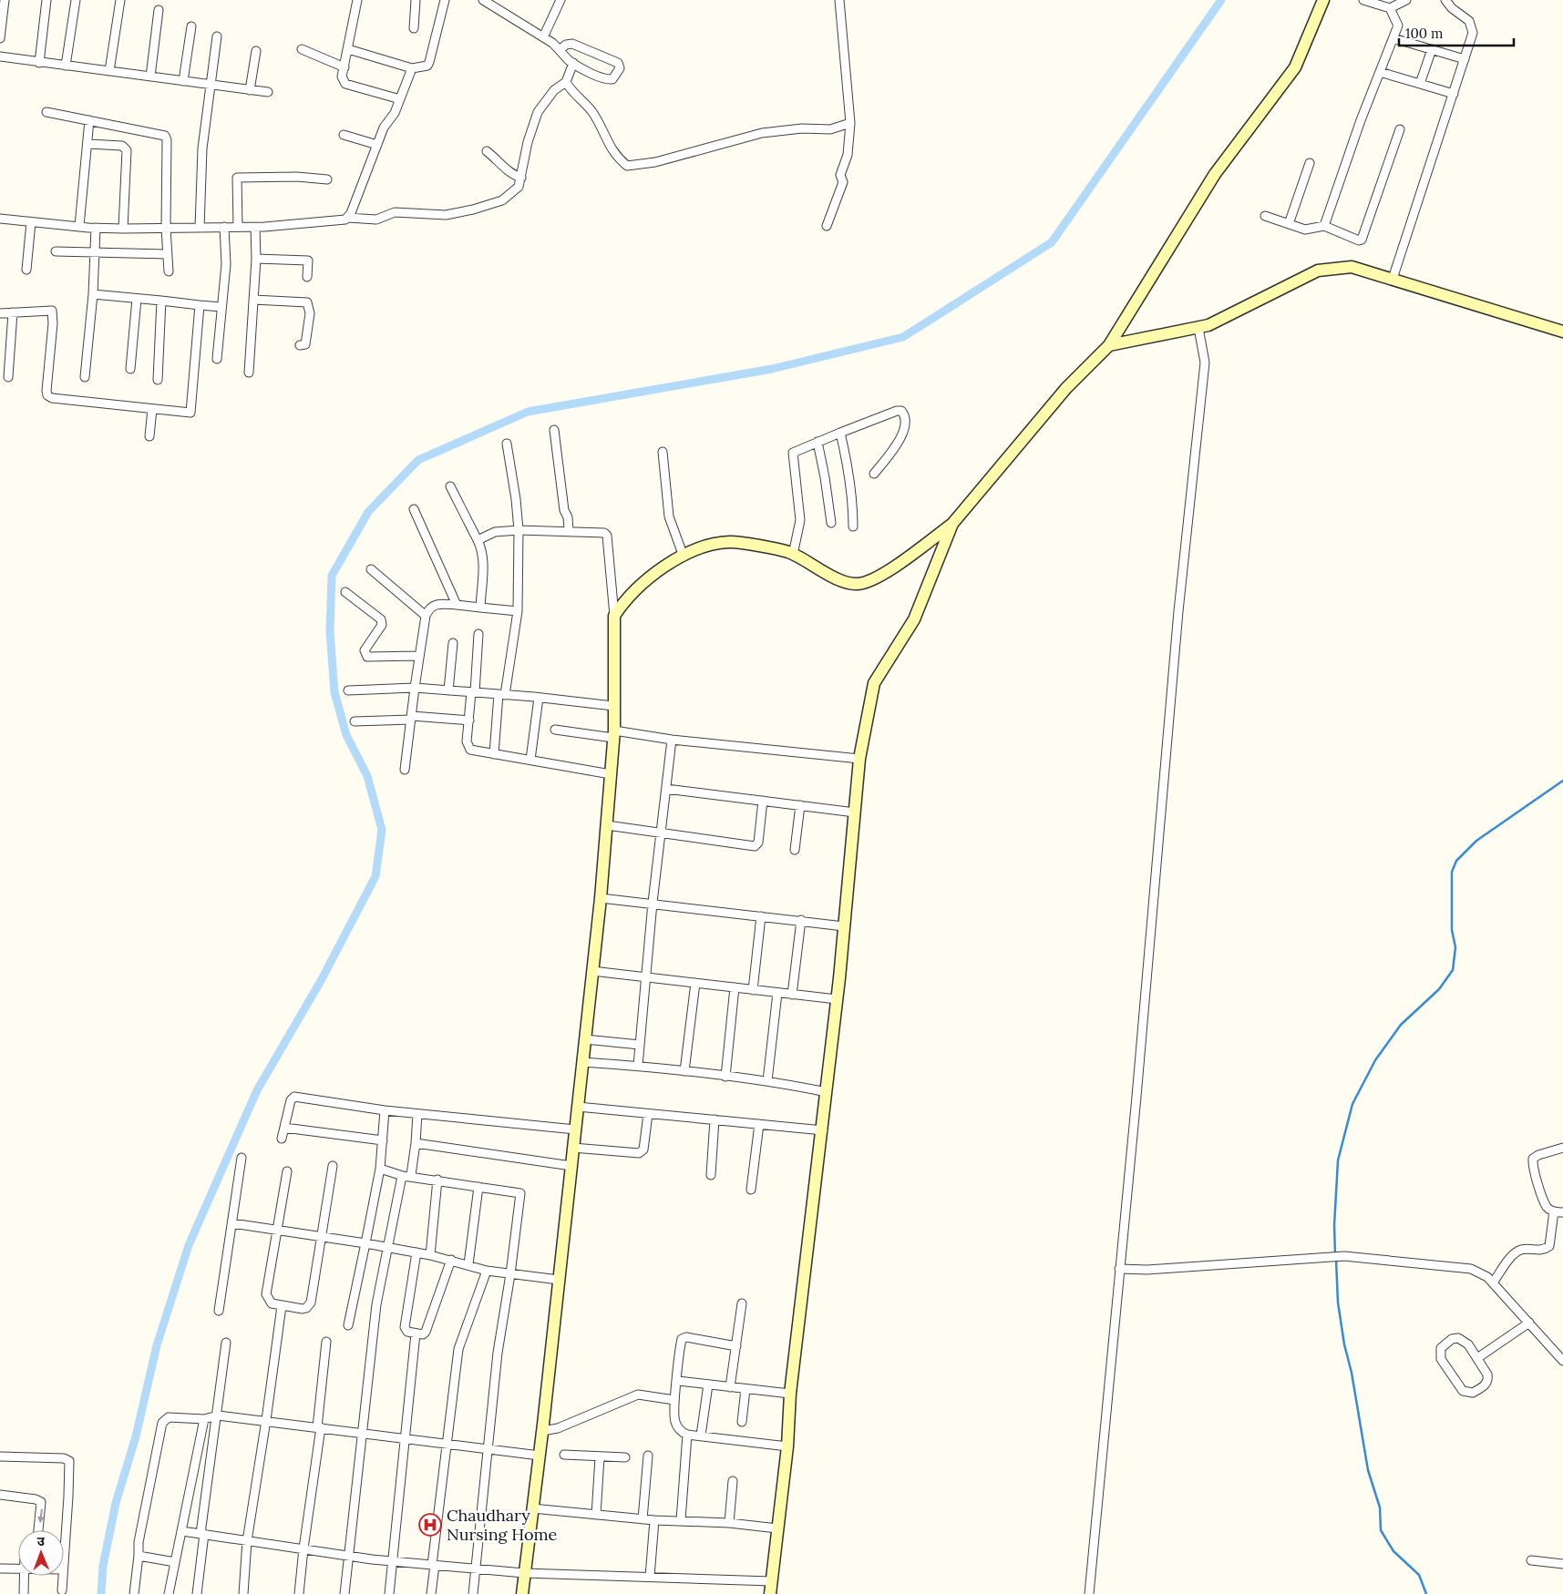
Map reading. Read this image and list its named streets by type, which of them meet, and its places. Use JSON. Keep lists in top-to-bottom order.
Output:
{
  "places": {
    "hospital": ["Chaudhary Nursing Home"]
  },
  "scale_bar": "100 m",
  "north": "top"
}
